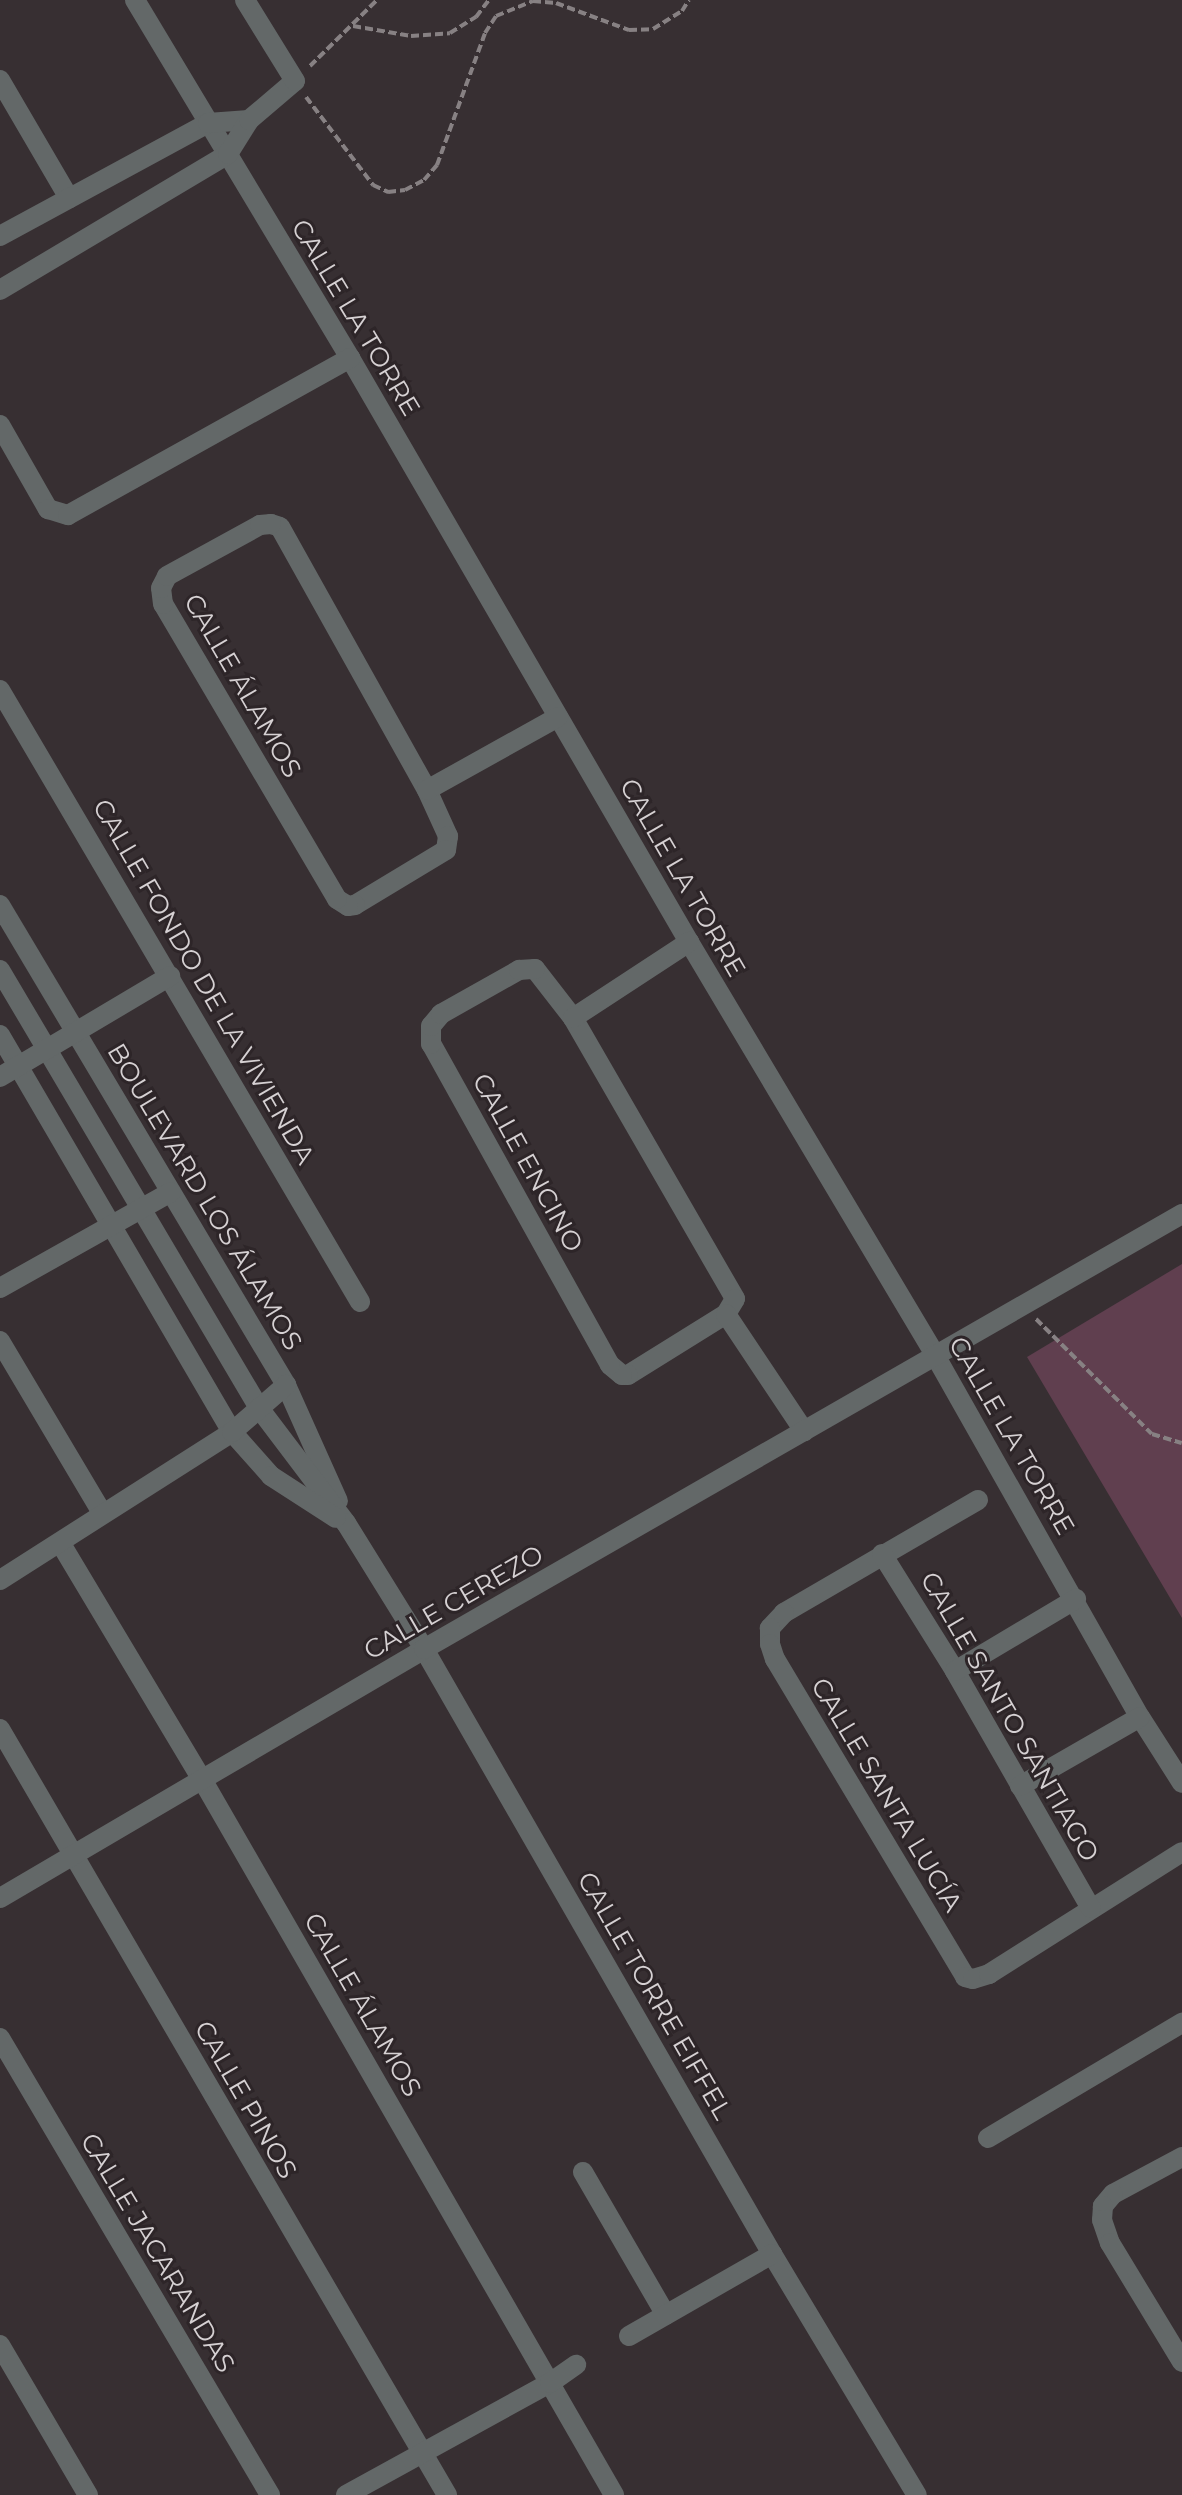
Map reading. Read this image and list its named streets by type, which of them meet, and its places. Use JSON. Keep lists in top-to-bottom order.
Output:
{
  "streets": {
    "street": [
      "CALLE LA TORRE",
      "CALLE ÁLAMOS",
      "CALLE FONDO DE LA VIVIENDA",
      "CALLE ENCINO",
      "BOULEVARD LOS ÁLAMOS",
      "CALLE CEREZO",
      "CALLE SANTO SANTIAGO",
      "CALLE SANTA LUCÍA",
      "CALLE TORRE EIFFEL",
      "CALLE PINOS",
      "CALLE JACARANDAS"
    ]
  },
  "crossings": [
    ["CALLE LA TORRE", "CALLE CEREZO"],
    ["CALLE ÁLAMOS", "CALLE CEREZO"],
    ["CALLE ENCINO", "CALLE CEREZO"],
    ["BOULEVARD LOS ÁLAMOS", "CALLE TORRE EIFFEL"],
    ["CALLE CEREZO", "CALLE TORRE EIFFEL"],
    ["CALLE CEREZO", "CALLE PINOS"],
    ["CALLE SANTO SANTIAGO", "CALLE SANTA LUCÍA"]
  ]
}
